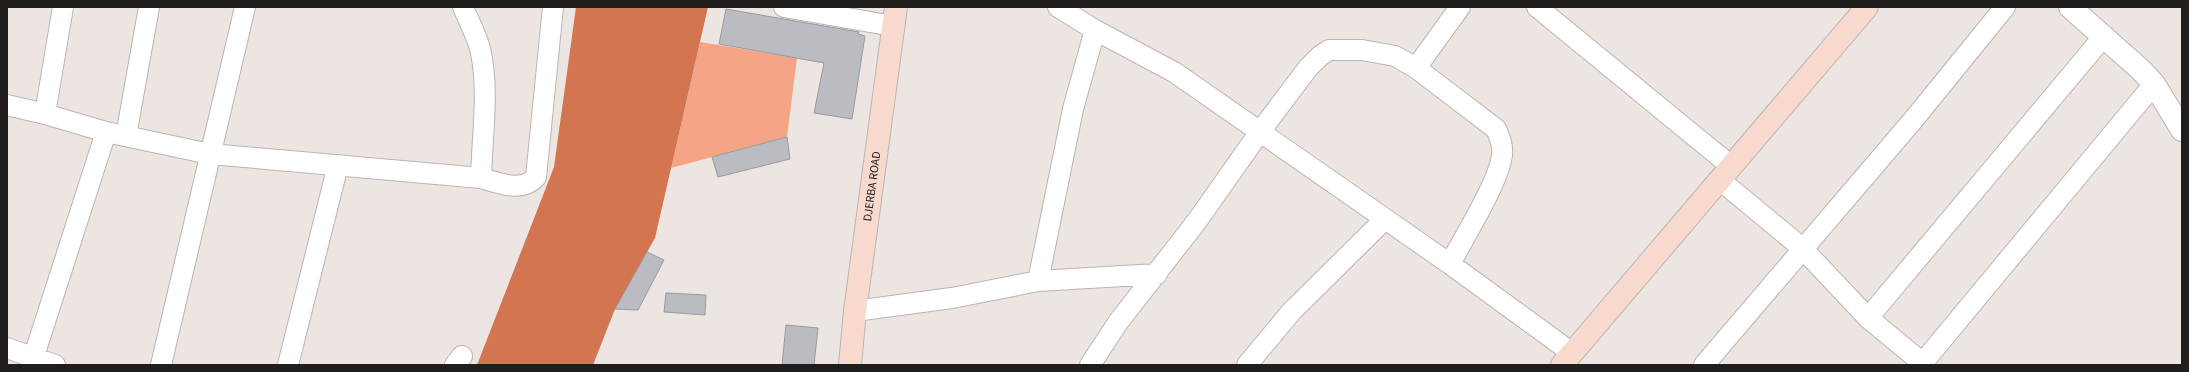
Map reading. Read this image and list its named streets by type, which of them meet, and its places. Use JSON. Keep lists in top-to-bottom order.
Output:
{
  "streets": {
    "main road": ["DJERBA ROAD"]
  }
}
